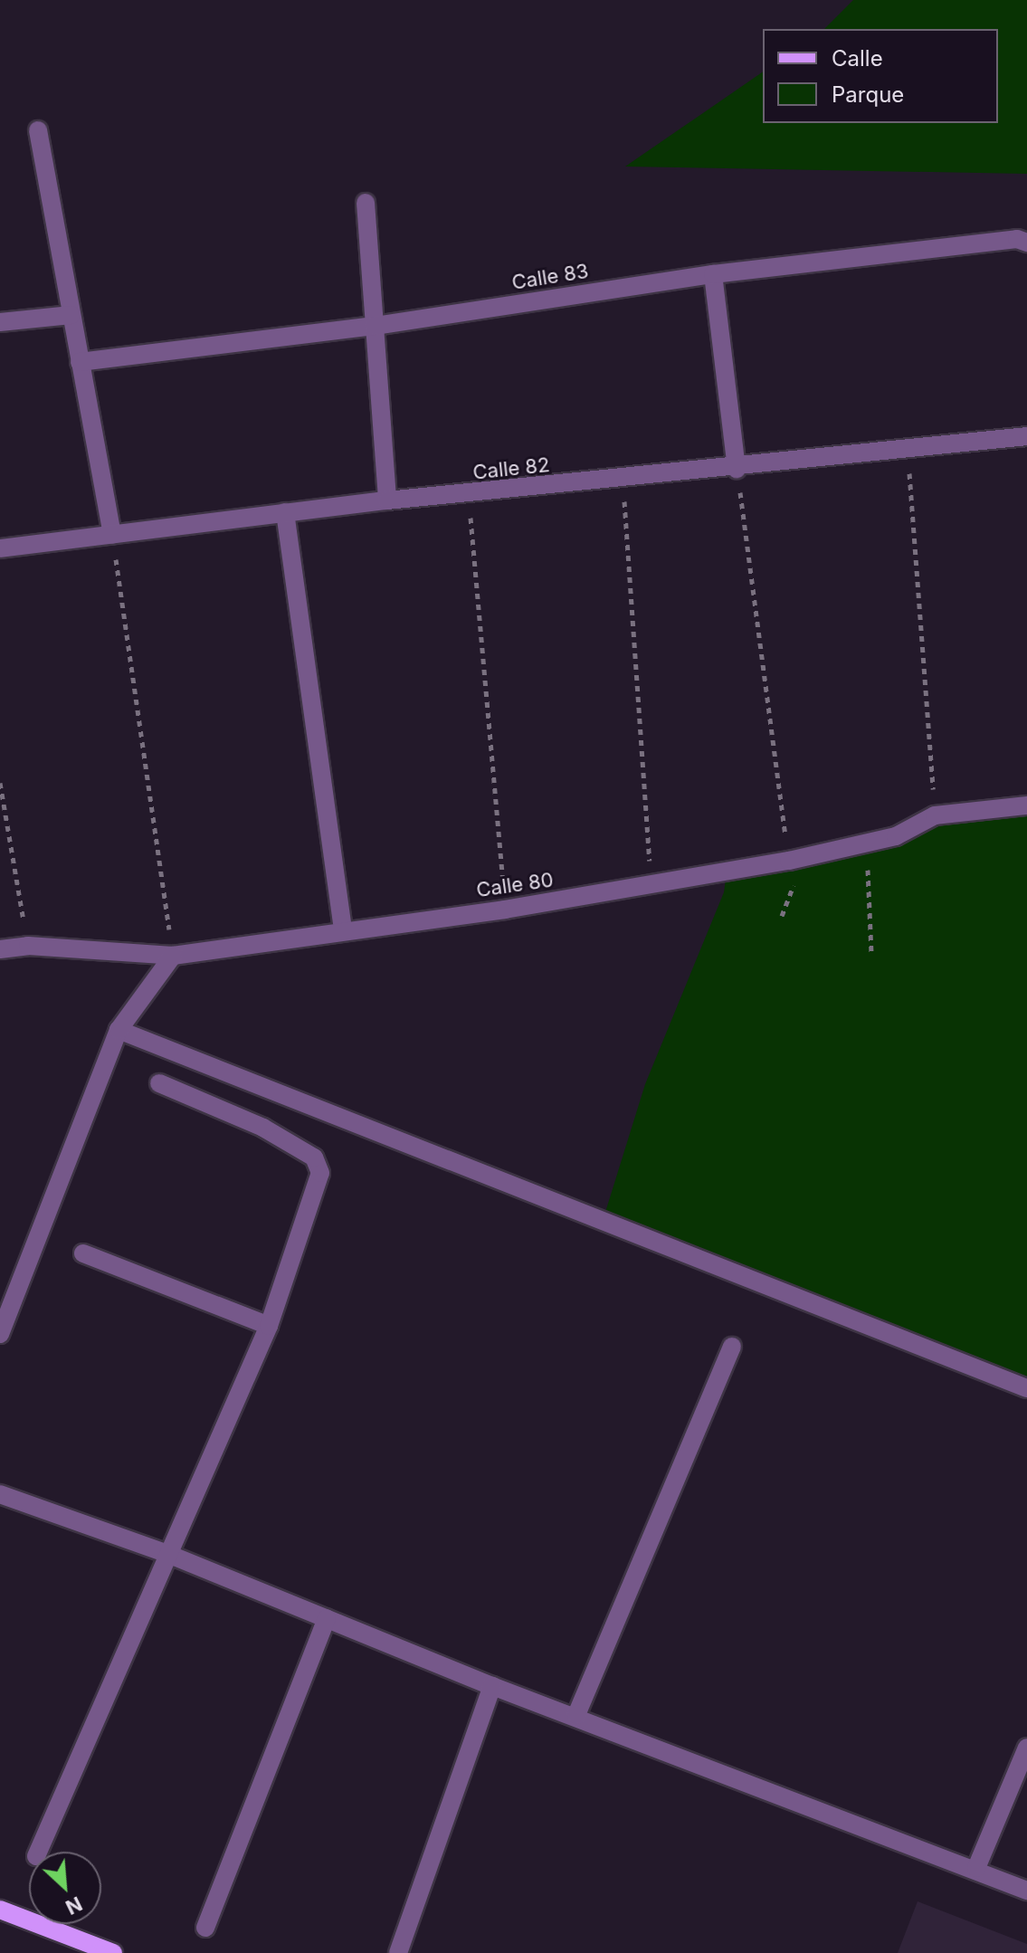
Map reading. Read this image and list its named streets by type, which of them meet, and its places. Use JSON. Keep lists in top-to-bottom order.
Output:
{
  "streets": {
    "street": ["Calle 83", "Calle 82", "Calle 80"]
  },
  "legend": ["Calle", "Parque"],
  "north": "bottom right"
}
